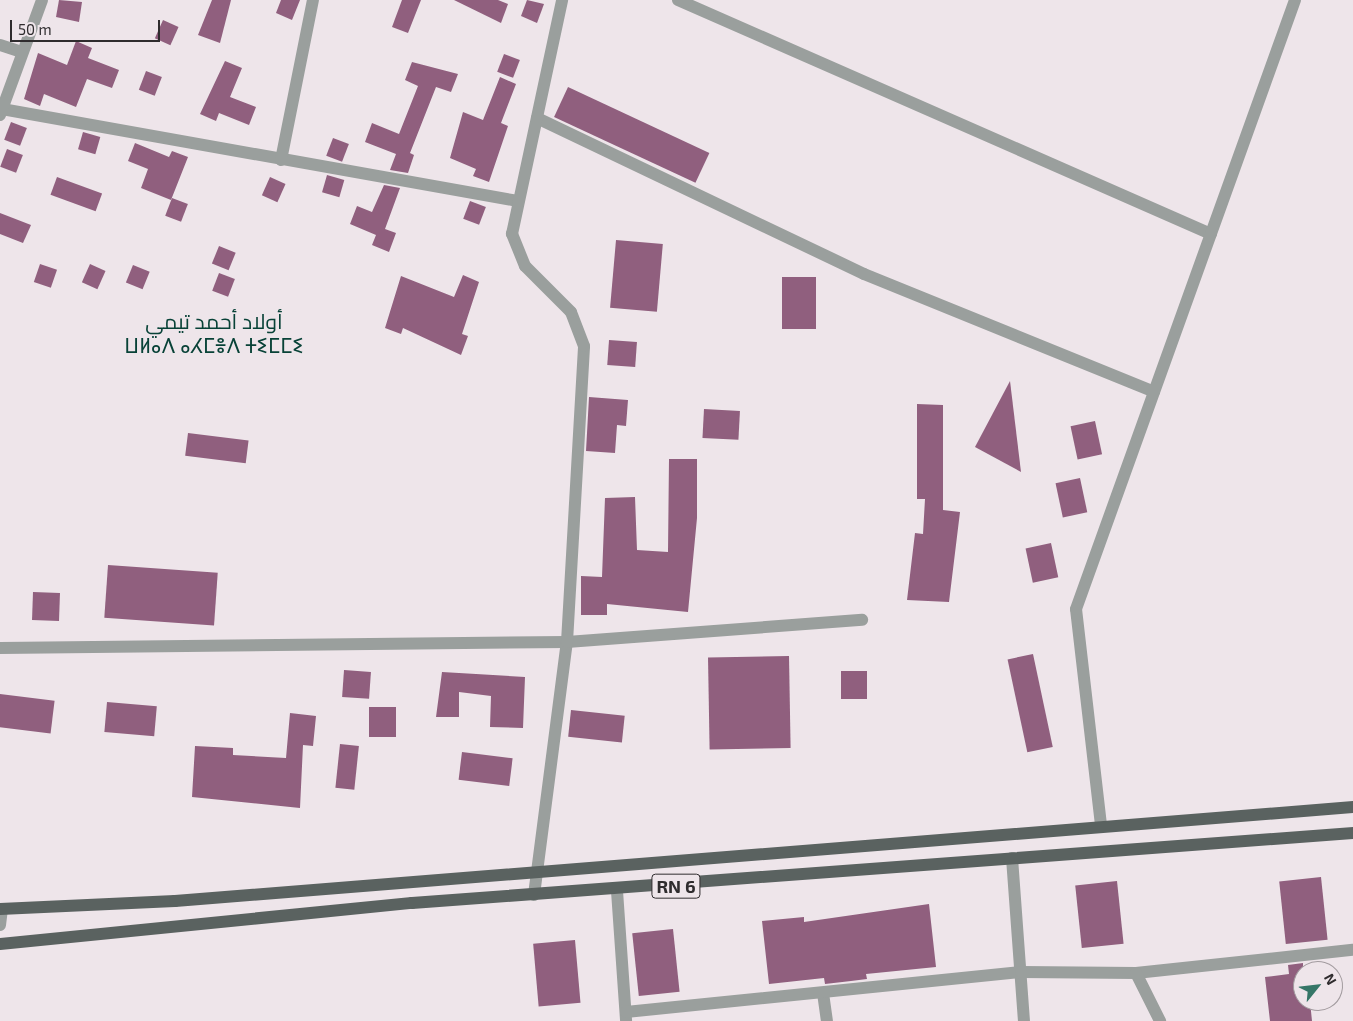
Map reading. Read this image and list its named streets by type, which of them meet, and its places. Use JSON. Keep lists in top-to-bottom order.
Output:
{
  "streets": {
    "main road": ["RN 6"]
  },
  "districts": ["أولاد أحمد تيمي ⵡⵍⴰⴷ ⴰⵃⵎⴻⴷ ⵜⵉⵎⵎⵉ"],
  "scale_bar": "50 m",
  "north": "top right"
}
